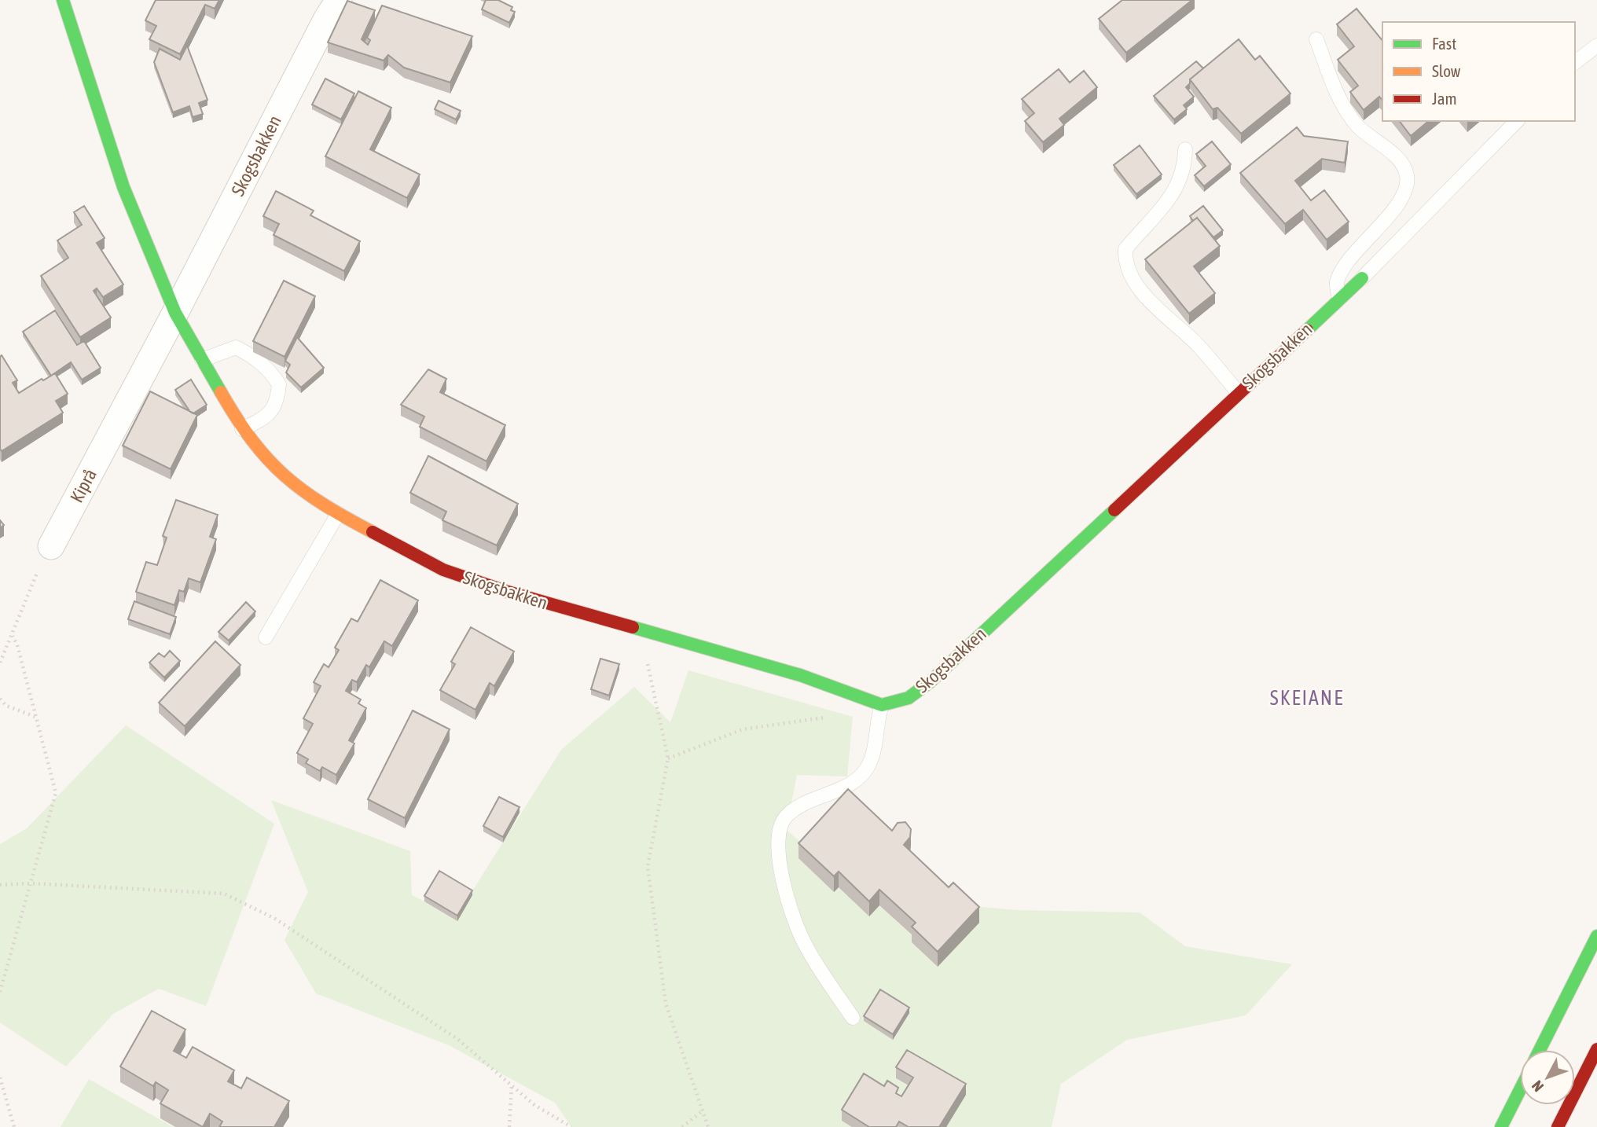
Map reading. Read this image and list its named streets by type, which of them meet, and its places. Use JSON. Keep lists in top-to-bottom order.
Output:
{
  "streets": {
    "main road": ["Skogsbakken"],
    "street": ["Kiprå"]
  },
  "crossings": [
    ["Skogsbakken", "Kiprå"]
  ],
  "districts": ["SKEIANE"],
  "legend": ["Fast", "Slow", "Jam"],
  "north": "bottom left"
}
